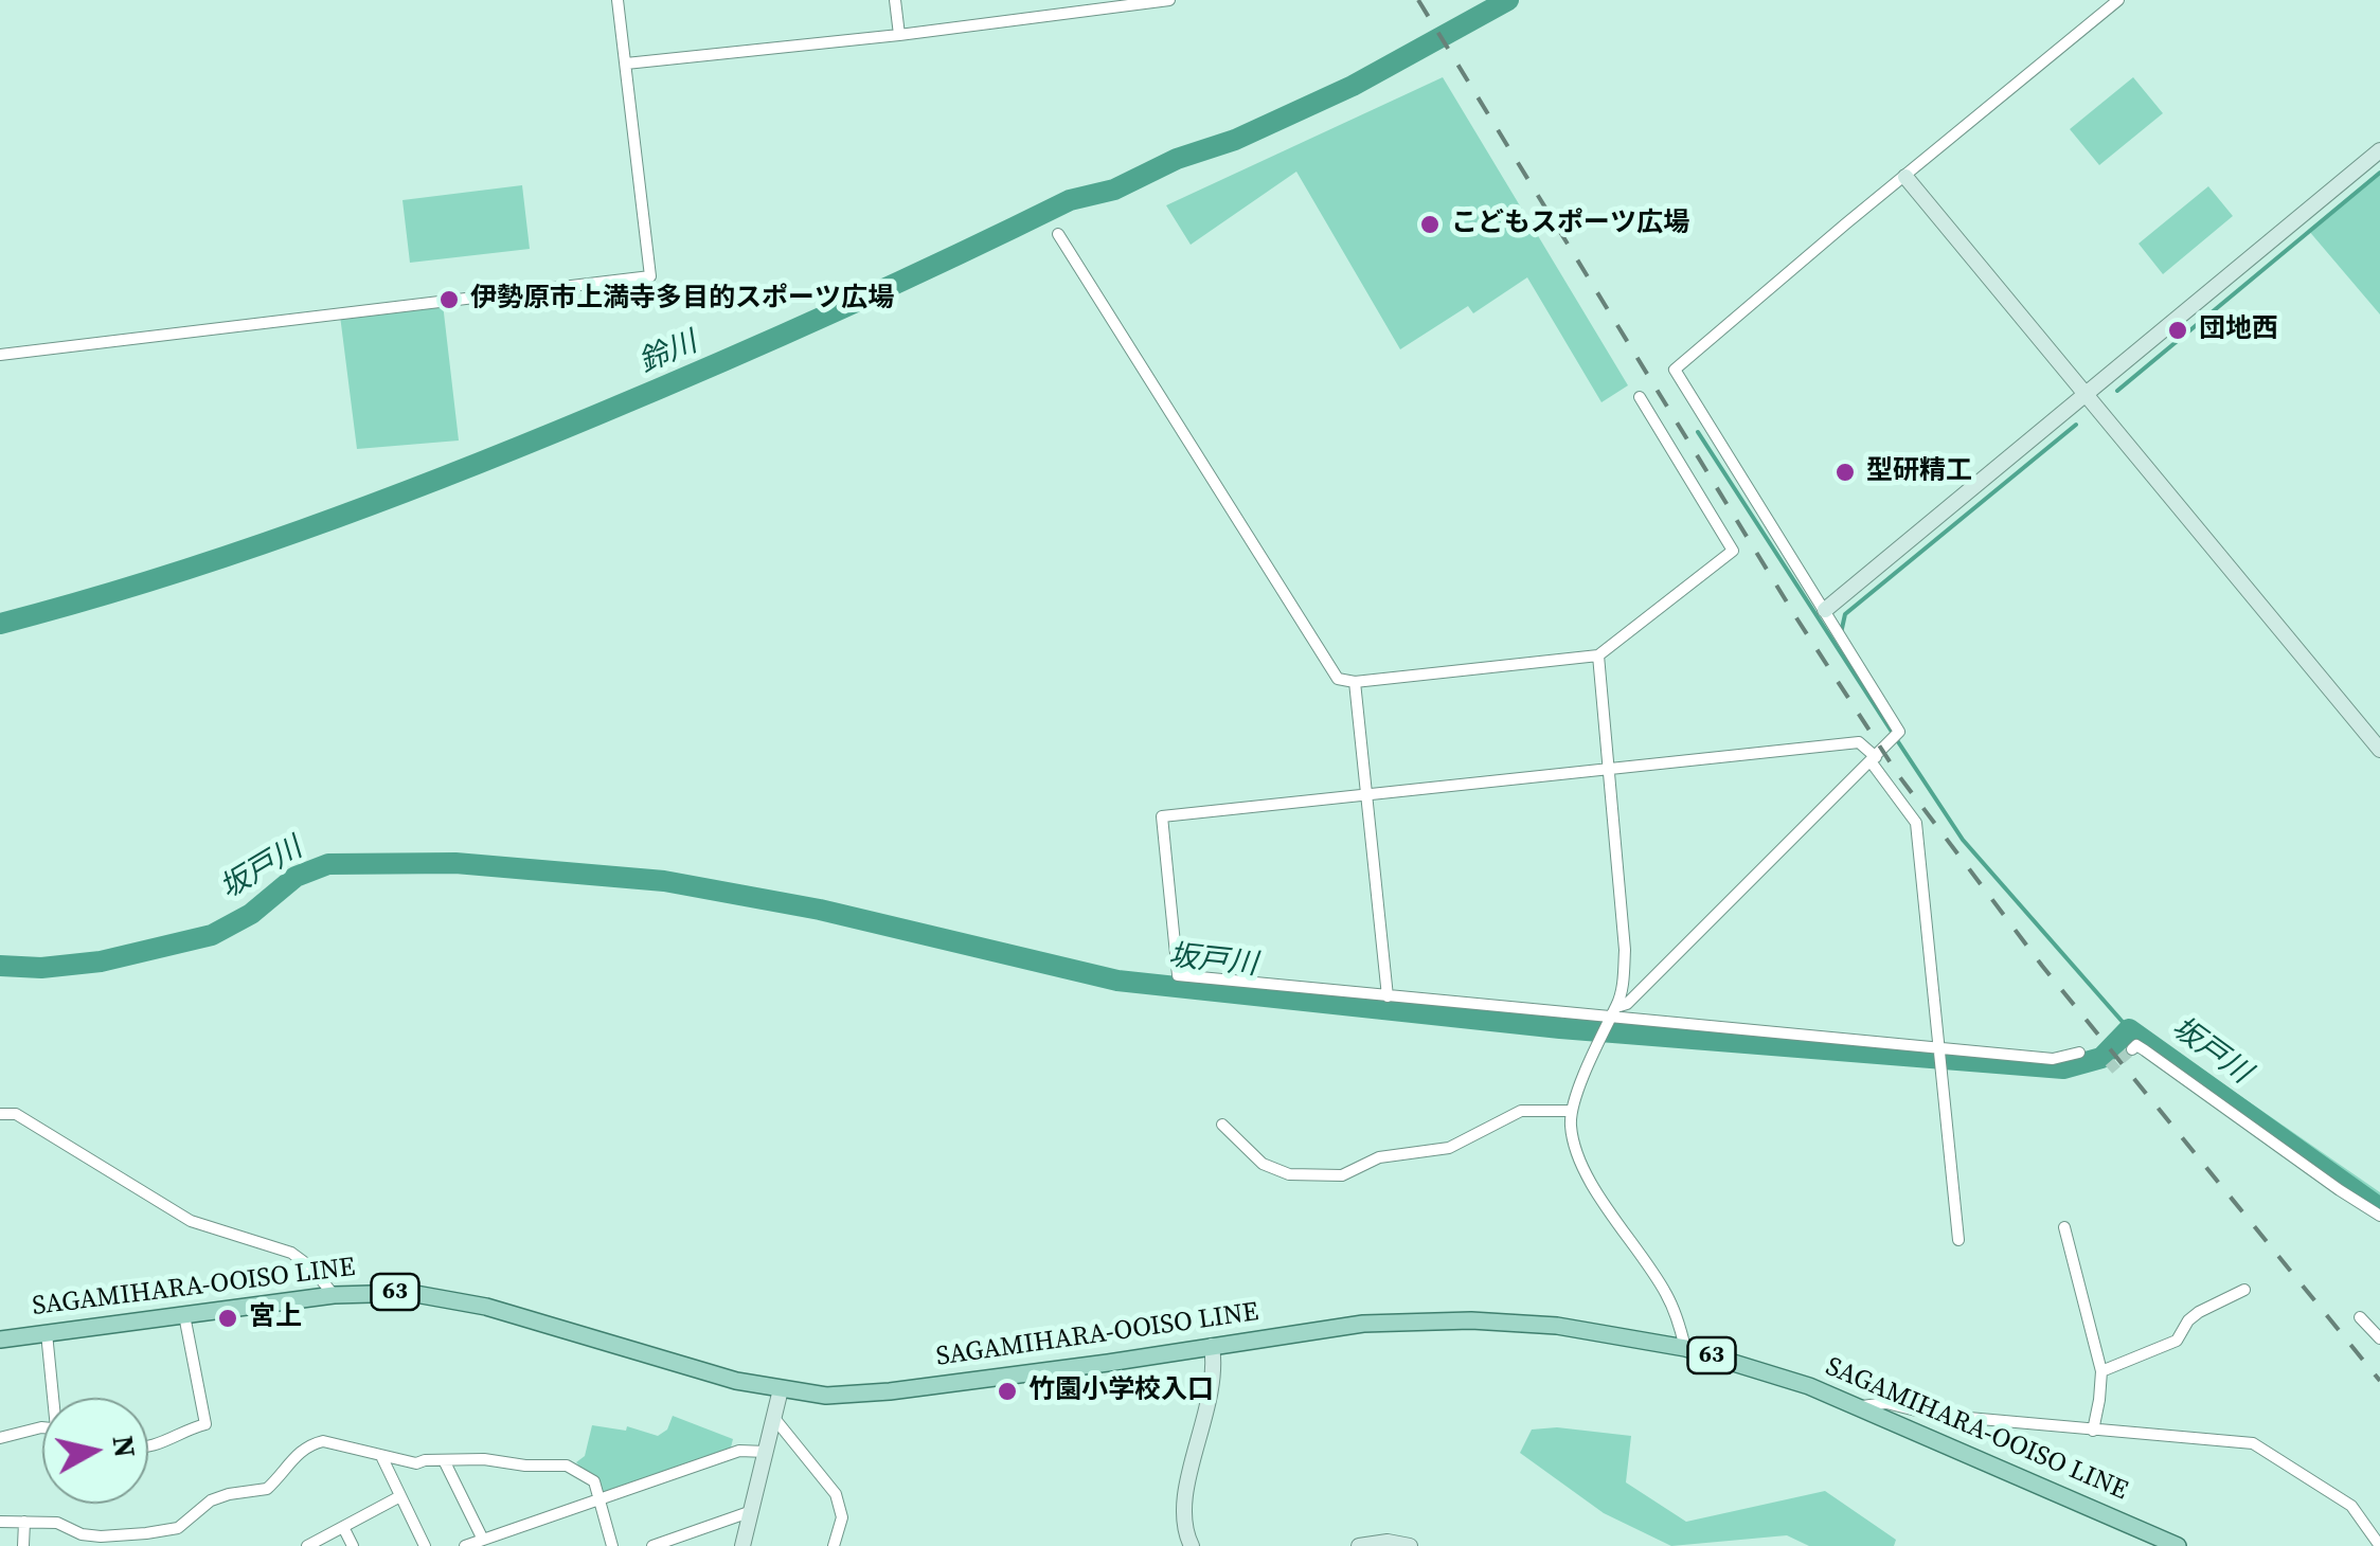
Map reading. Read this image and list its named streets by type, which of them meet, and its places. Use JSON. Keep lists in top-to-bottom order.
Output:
{
  "streets": {
    "main road": ["SAGAMIHARA-OOISO LINE", "63"]
  },
  "water": ["鈴川", "坂戸川"],
  "places": [
    "こどもスポーツ広場",
    "伊勢原市上満寺多目的スポーツ広場",
    "団地西",
    "型研精工",
    "宮上",
    "竹園小学校入口"
  ],
  "north": "right"
}
